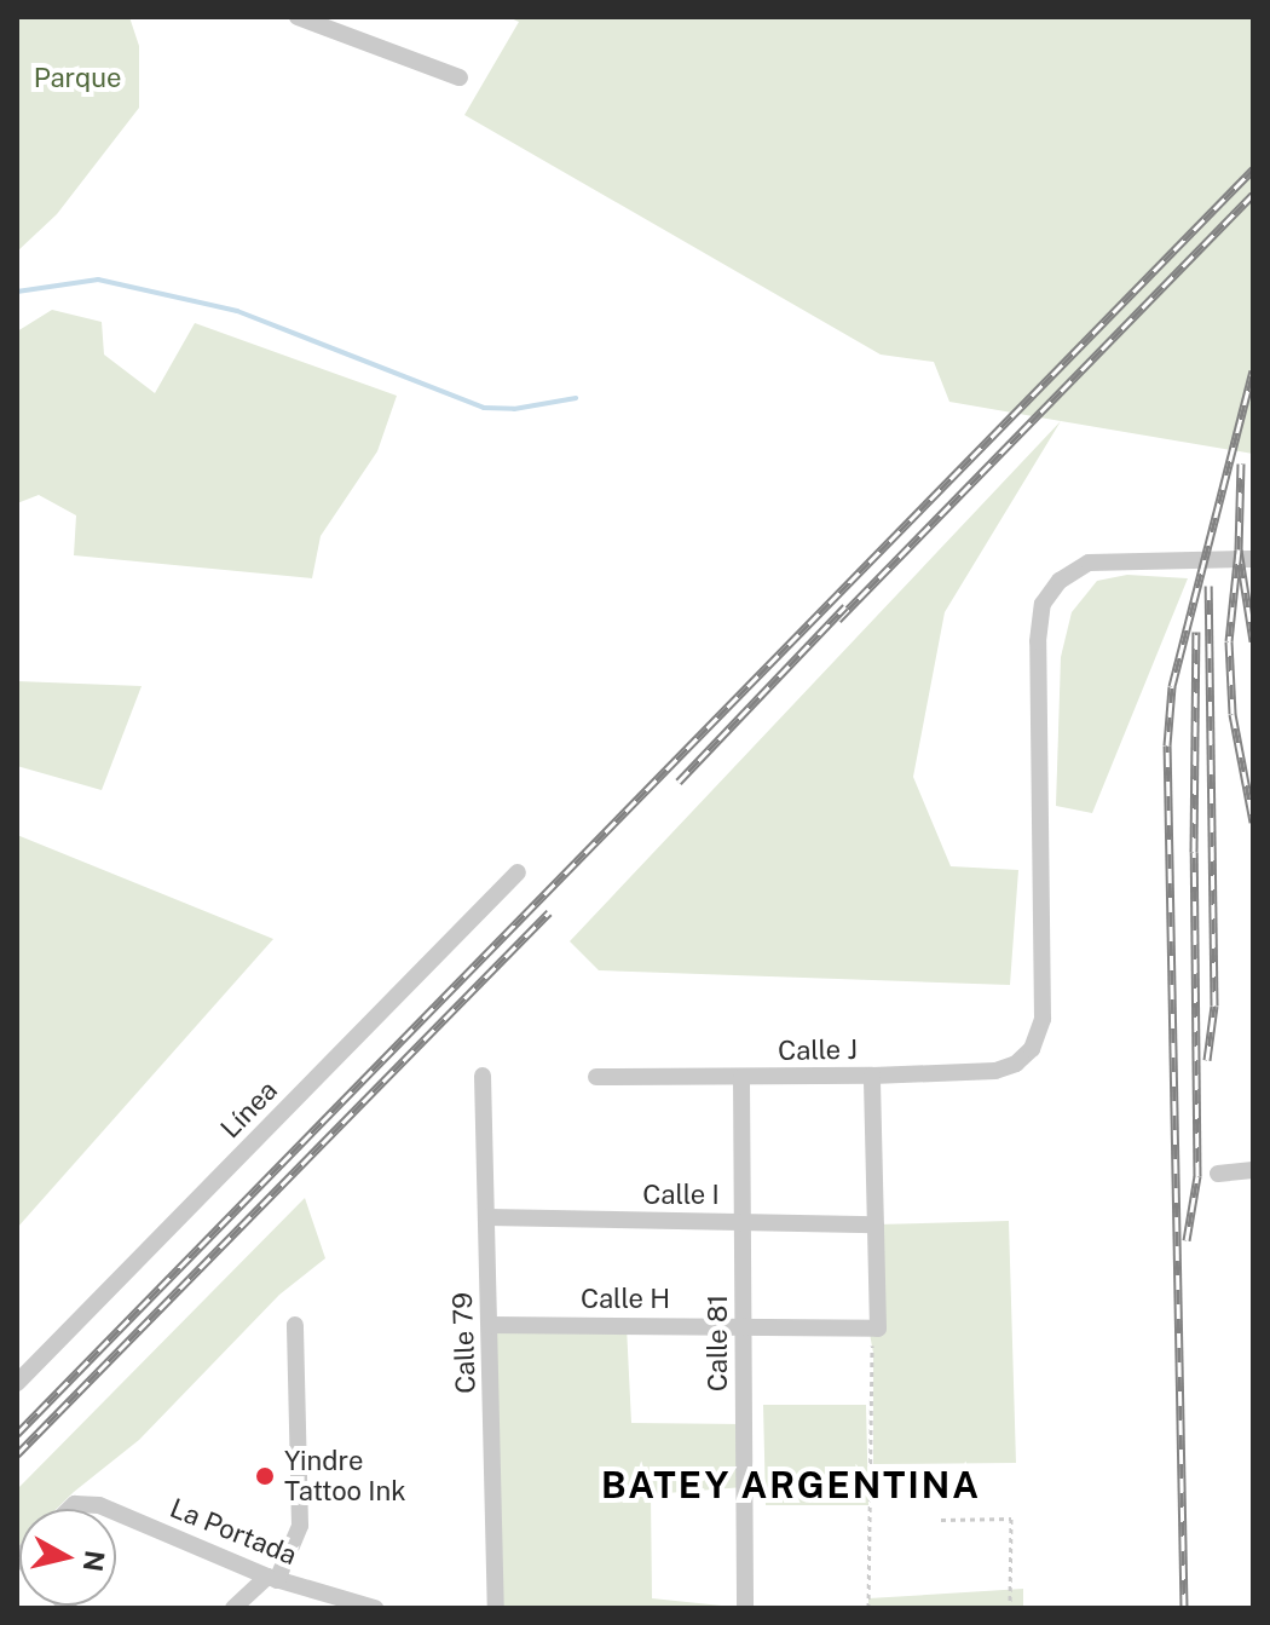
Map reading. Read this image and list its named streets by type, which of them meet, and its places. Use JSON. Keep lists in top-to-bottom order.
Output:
{
  "streets": {
    "street": [
      "Calle J",
      "Línea",
      "Calle I",
      "Calle H",
      "Calle 79",
      "Calle 81",
      "La Portada"
    ]
  },
  "crossings": [
    ["Calle J", "Calle 81"],
    ["Calle I", "Calle 79"],
    ["Calle I", "Calle 81"],
    ["Calle H", "Calle 79"],
    ["Calle H", "Calle 81"]
  ],
  "districts": ["BATEY ARGENTINA"],
  "parks": ["Parque"],
  "places": ["Yindre Tattoo Ink"],
  "north": "right"
}
